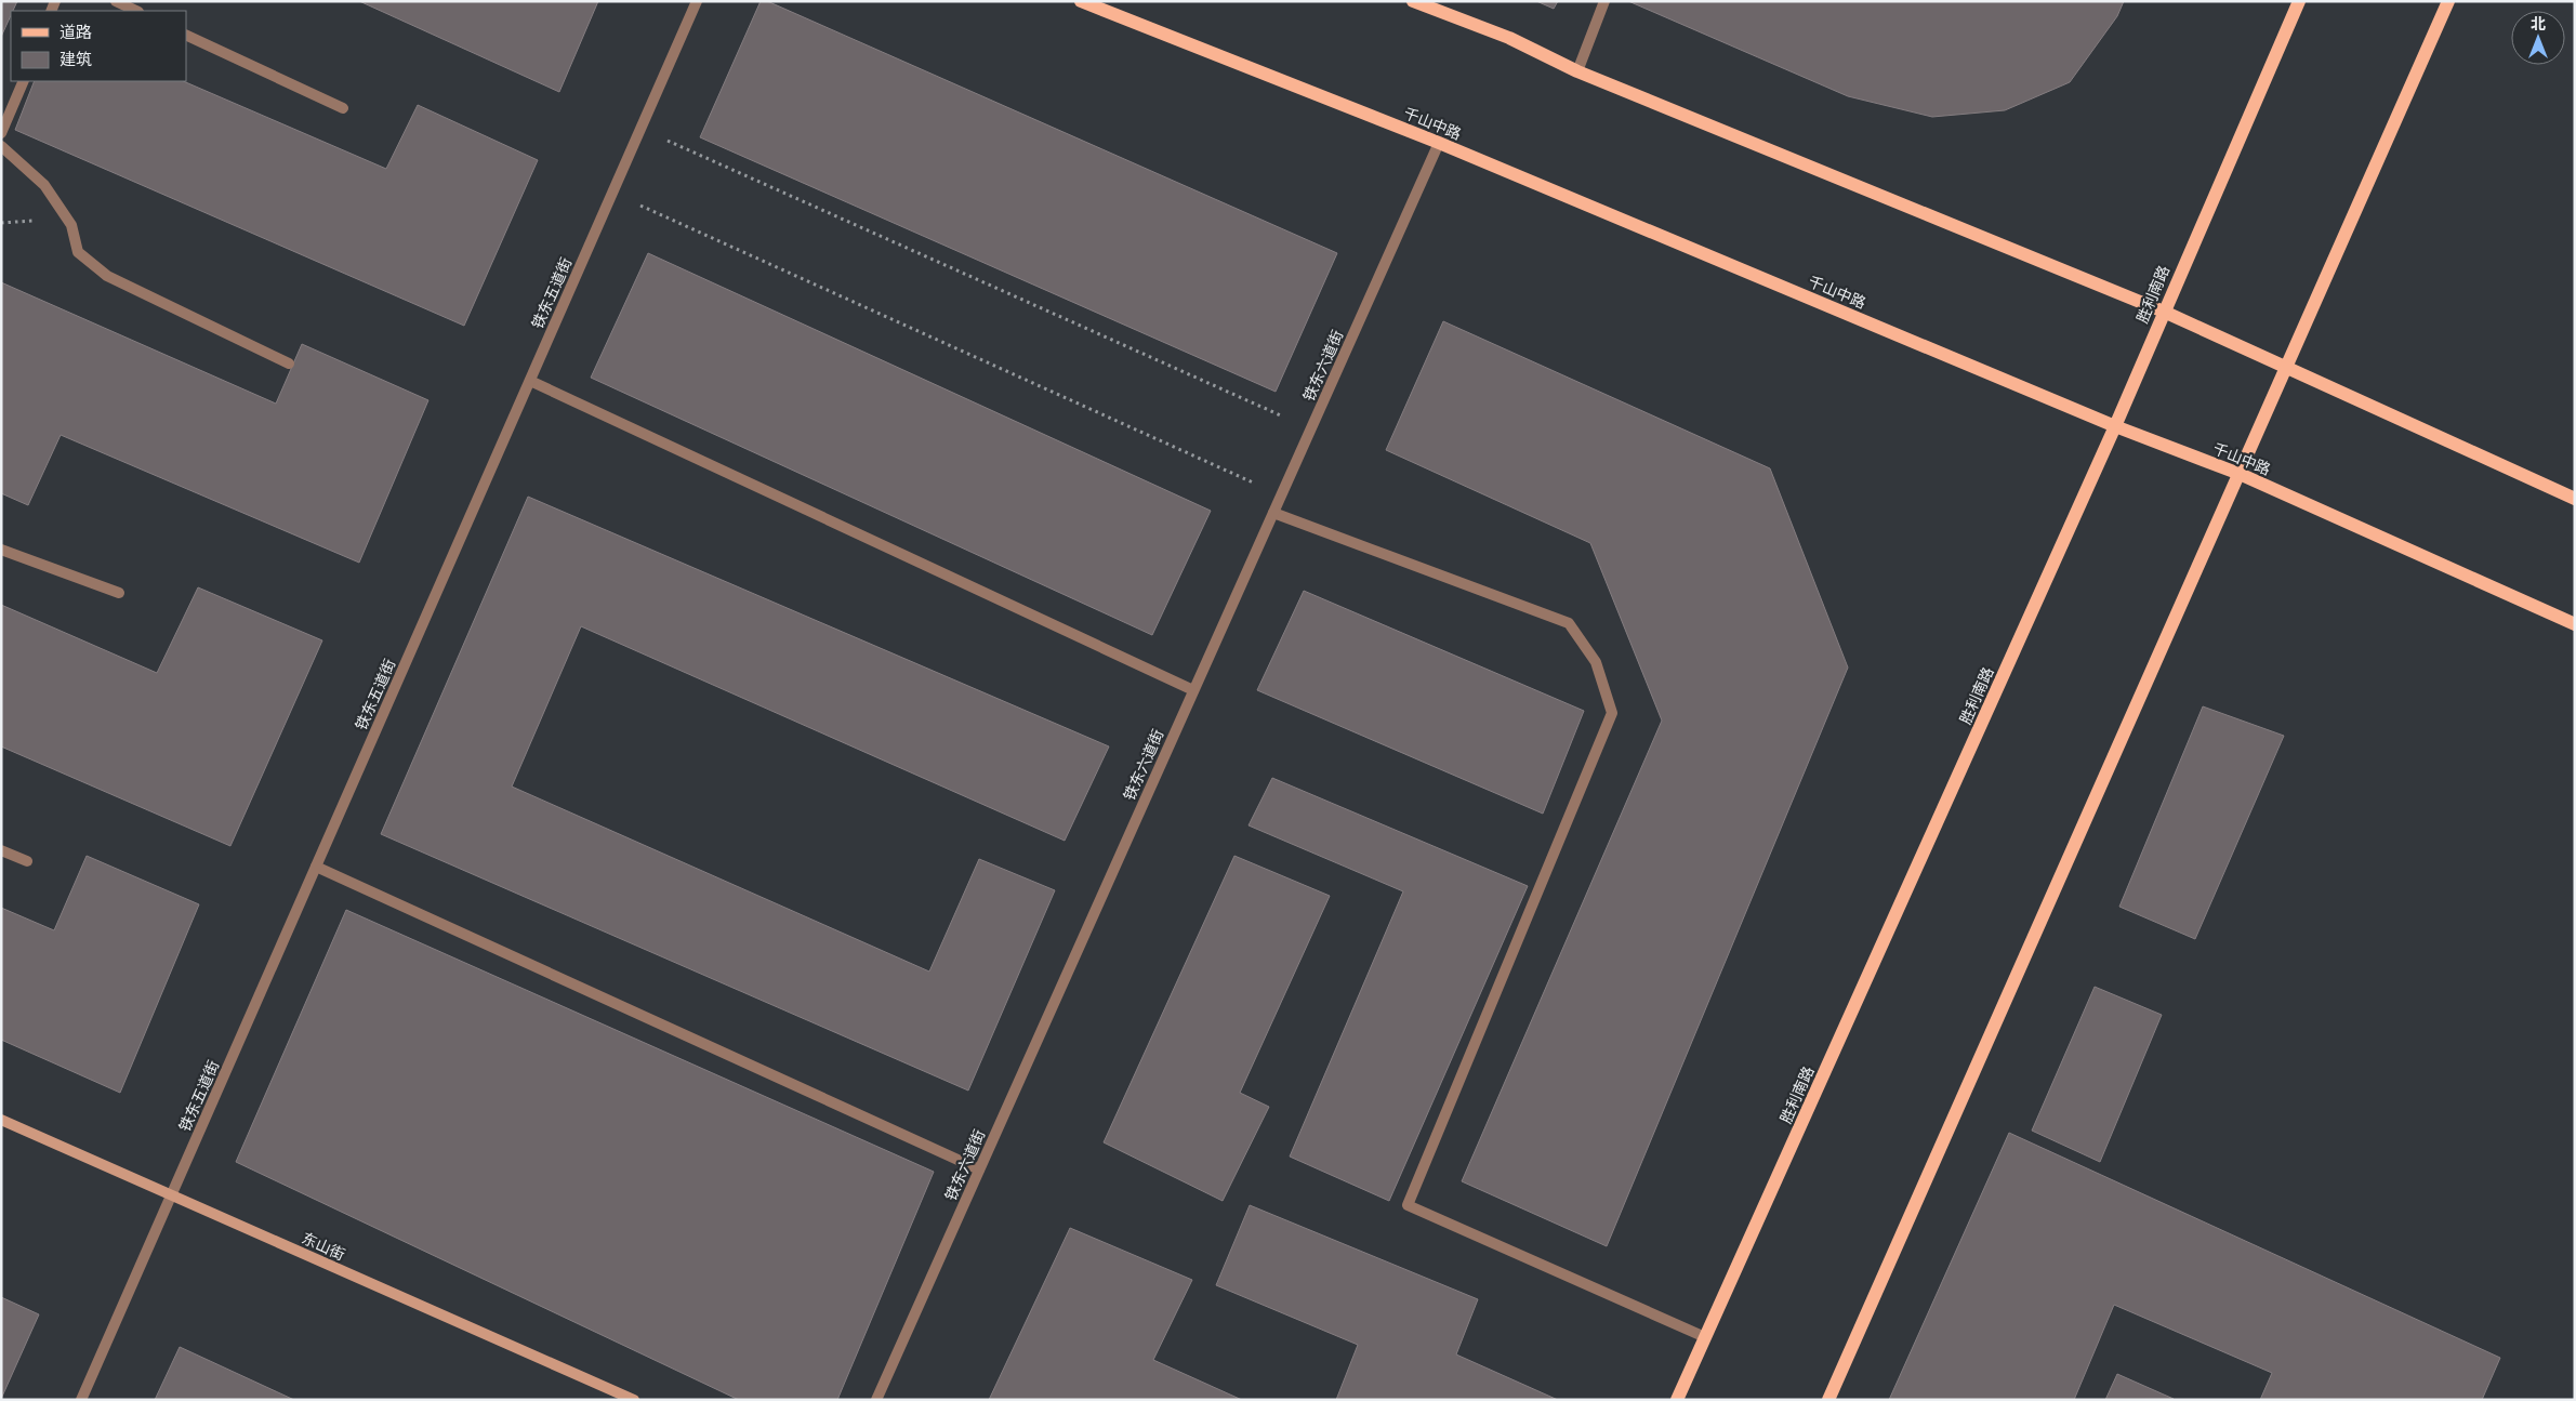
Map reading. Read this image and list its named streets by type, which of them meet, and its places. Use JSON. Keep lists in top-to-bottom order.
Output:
{
  "streets": {
    "main road": ["千山中路", "胜利南路"],
    "street": ["铁东五道街", "铁东六道街", "东山街"]
  },
  "crossings": [
    ["千山中路", "胜利南路"],
    ["千山中路", "铁东六道街"],
    ["铁东五道街", "东山街"]
  ],
  "legend": ["道路", "建筑"],
  "north": "top"
}
